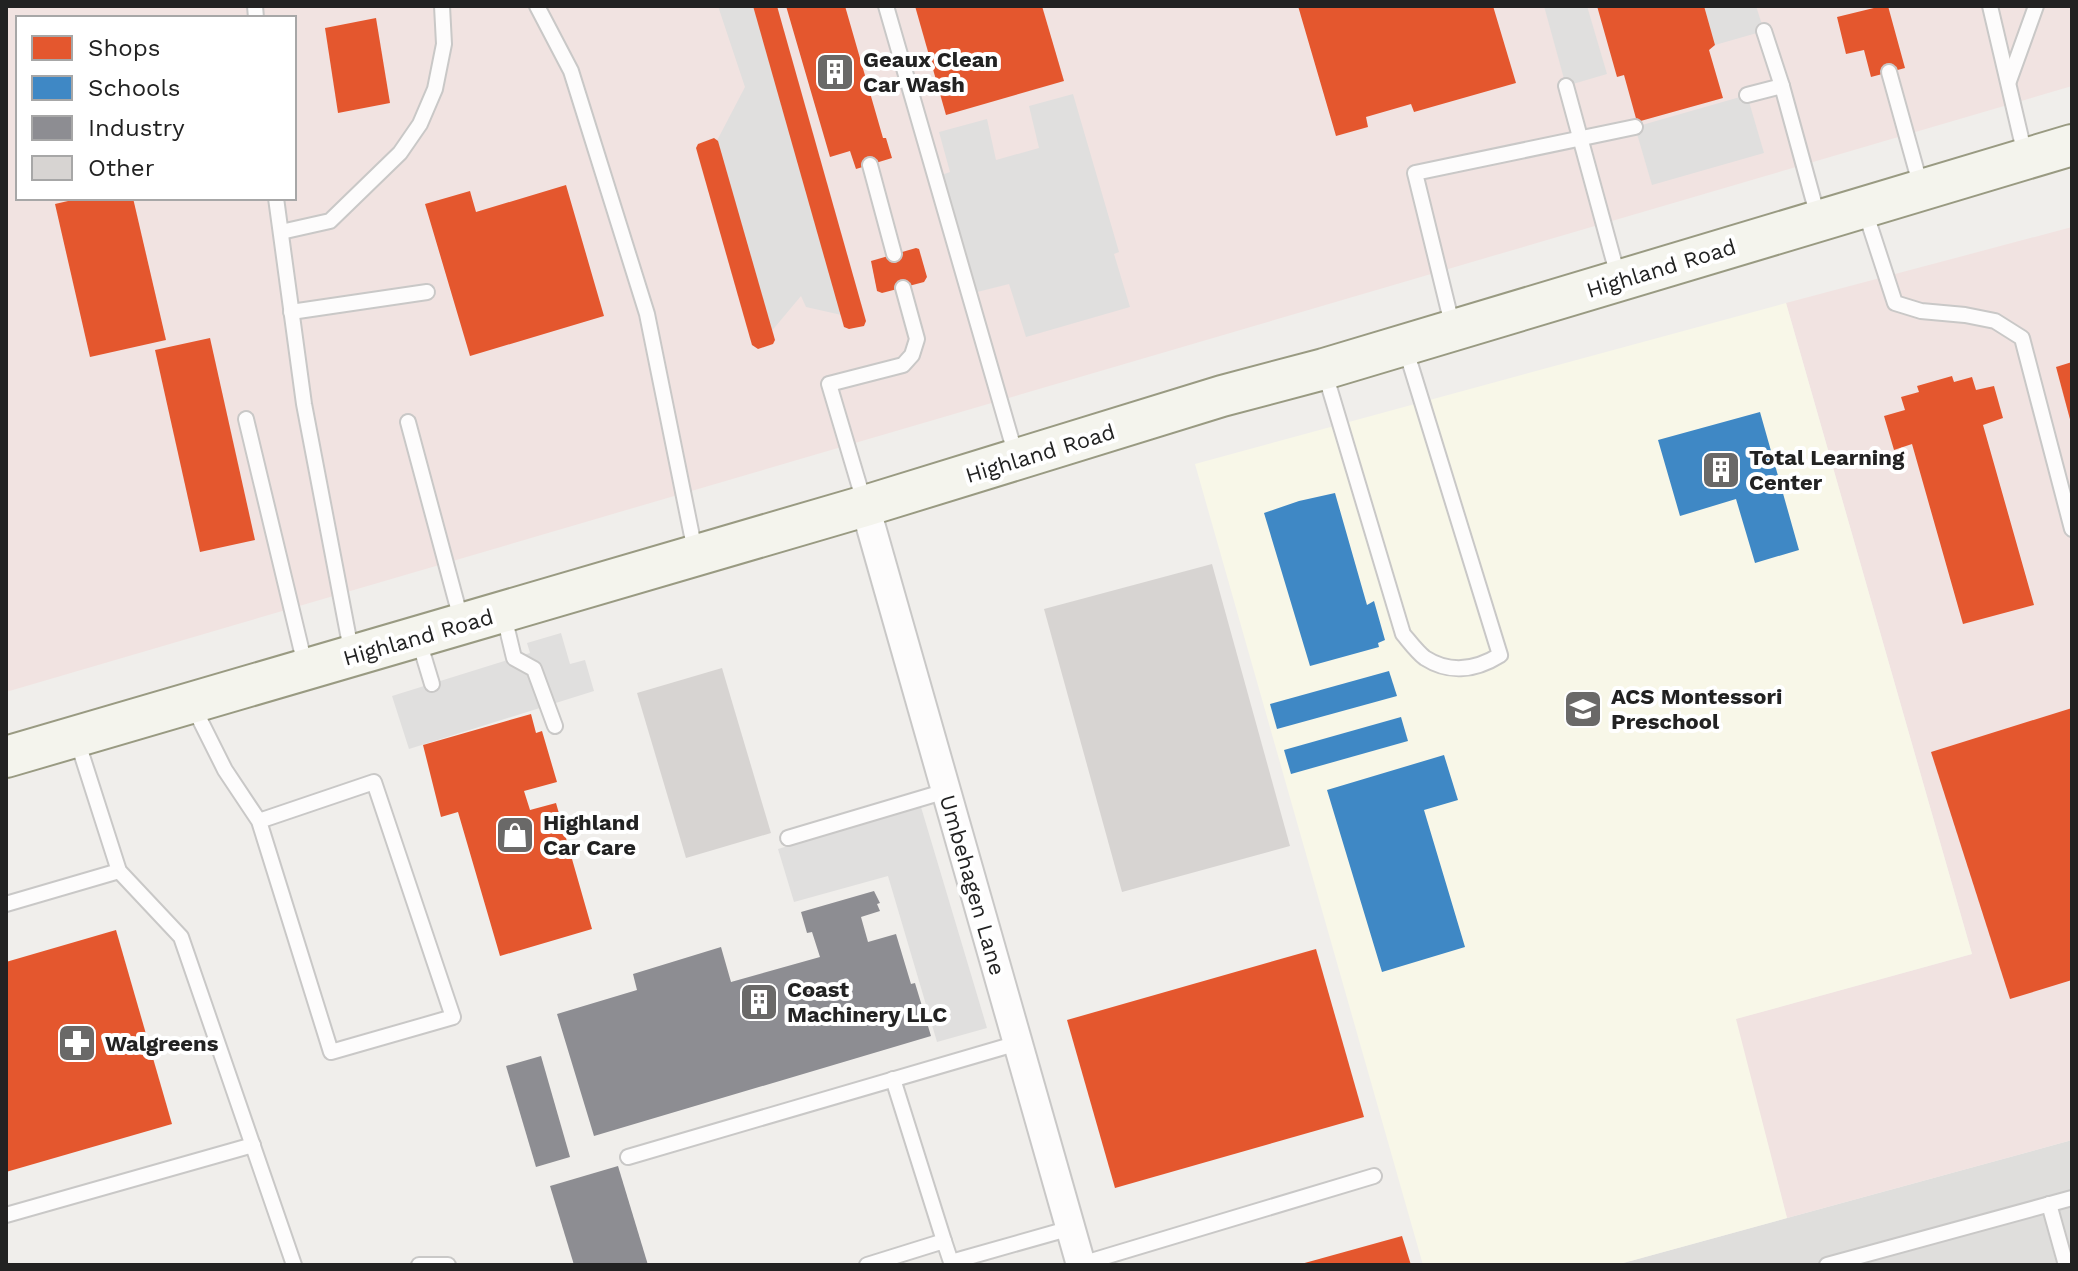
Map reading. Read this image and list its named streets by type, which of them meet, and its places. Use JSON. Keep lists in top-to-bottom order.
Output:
{
  "streets": {
    "main road": ["Highland Road"],
    "street": ["Umbehagen Lane"]
  },
  "crossings": [
    ["Highland Road", "Umbehagen Lane"]
  ],
  "places": {
    "building": ["Geaux Clean Car Wash", "Total Learning Center", "Coast Machinery LLC"],
    "school or university": ["ACS Montessori Preschool"],
    "shop": ["Highland Car Care"],
    "pharmacy": ["Walgreens"]
  },
  "legend": [
    "Shops",
    "Schools",
    "Industry",
    "Other"
  ]
}
